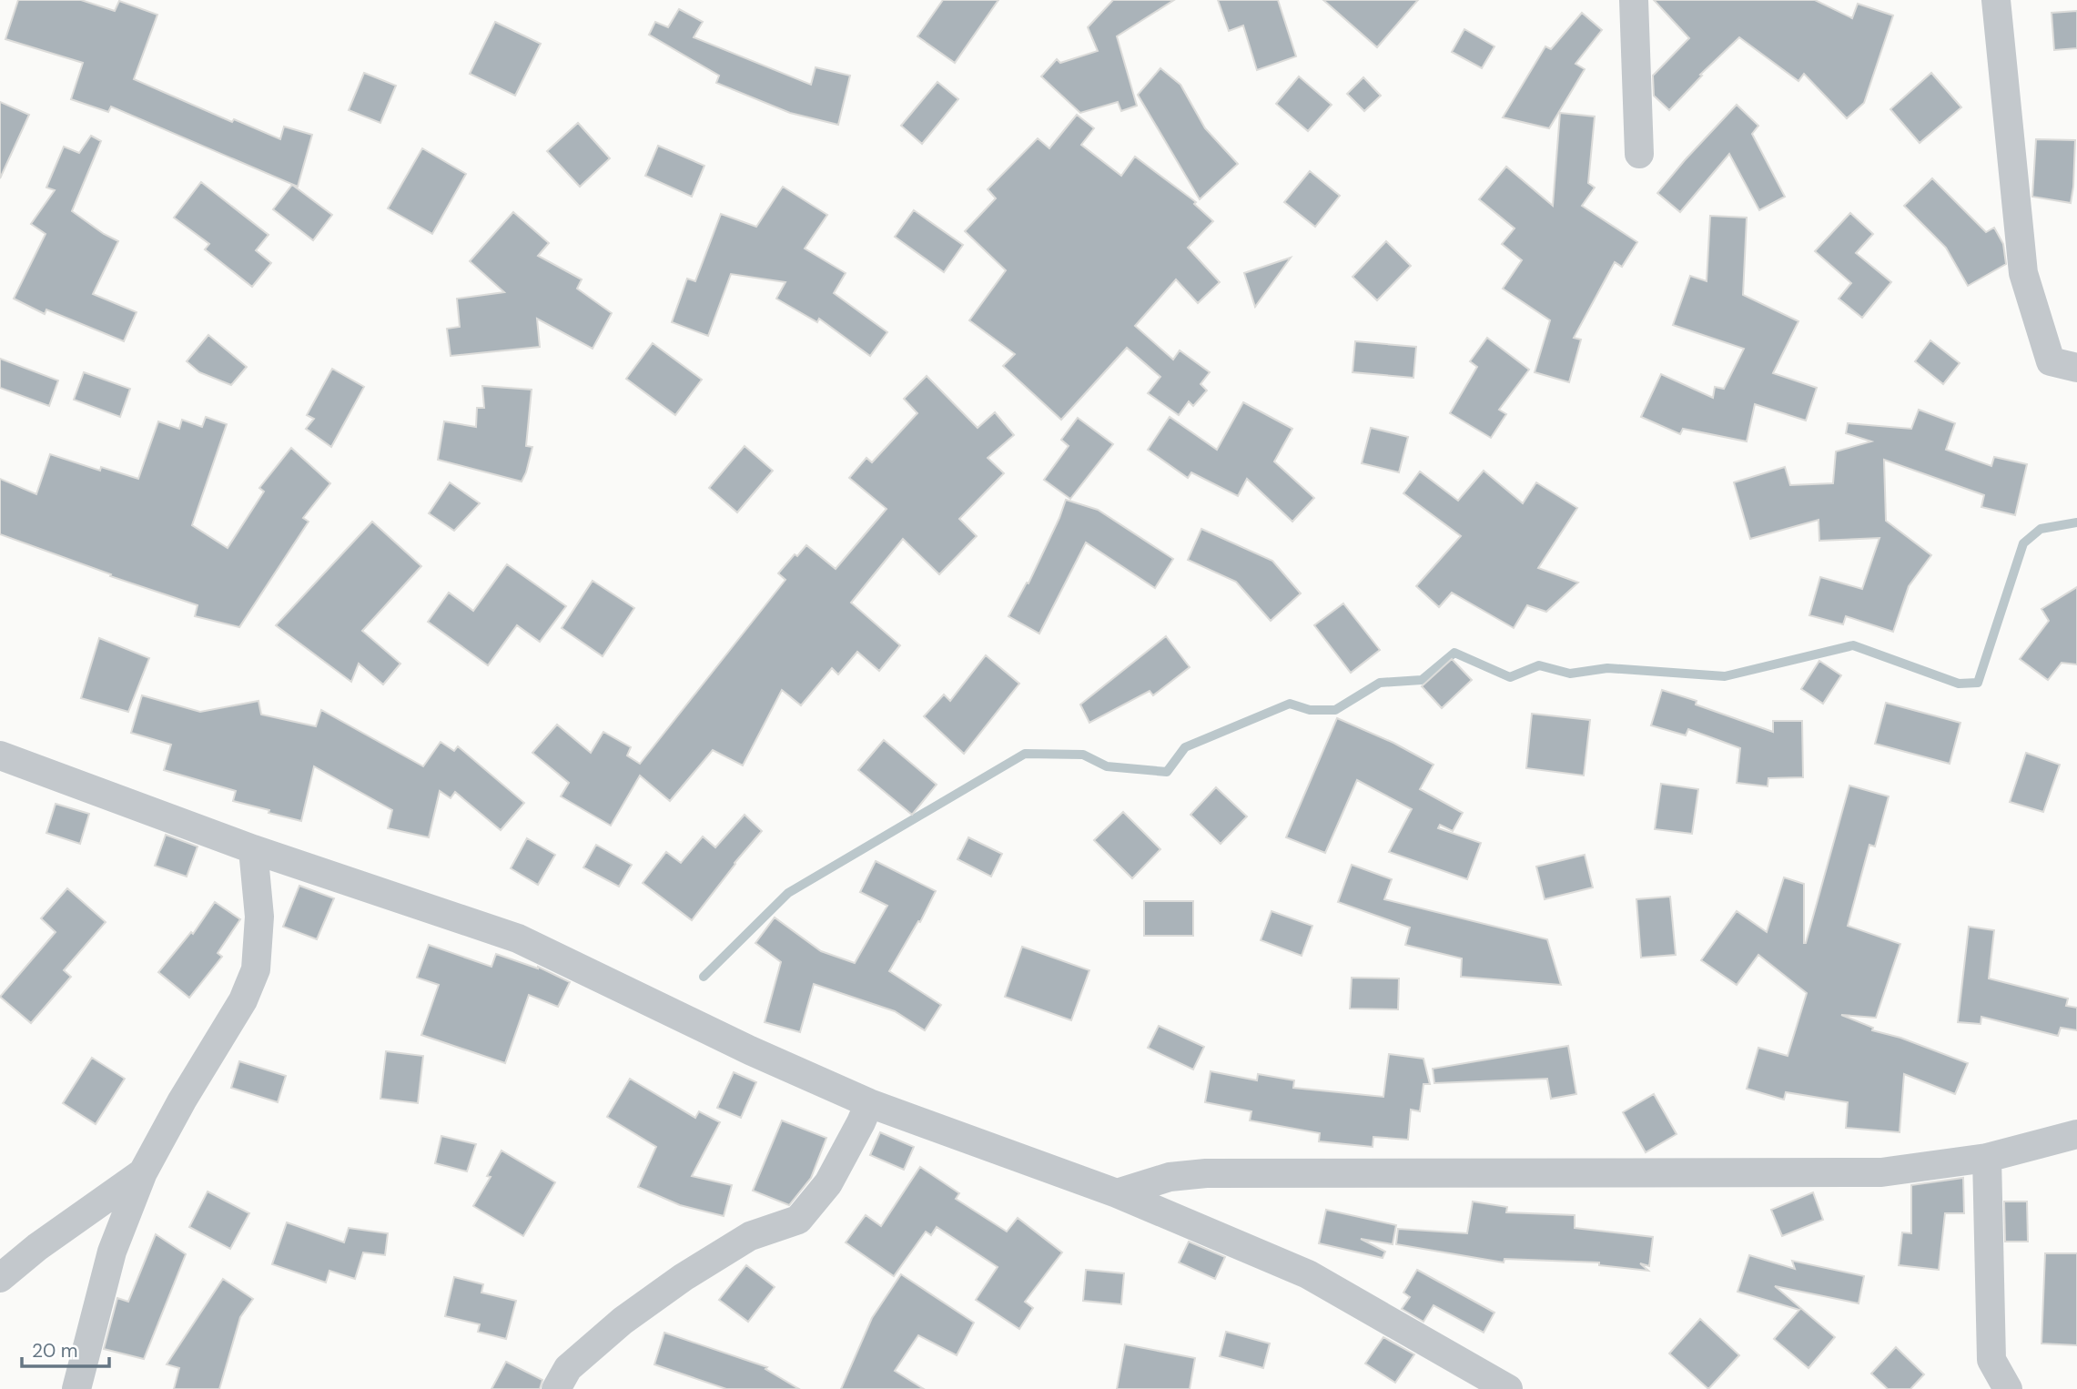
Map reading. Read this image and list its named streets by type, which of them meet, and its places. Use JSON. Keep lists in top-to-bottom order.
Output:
{
  "scale_bar": "20 m"
}
